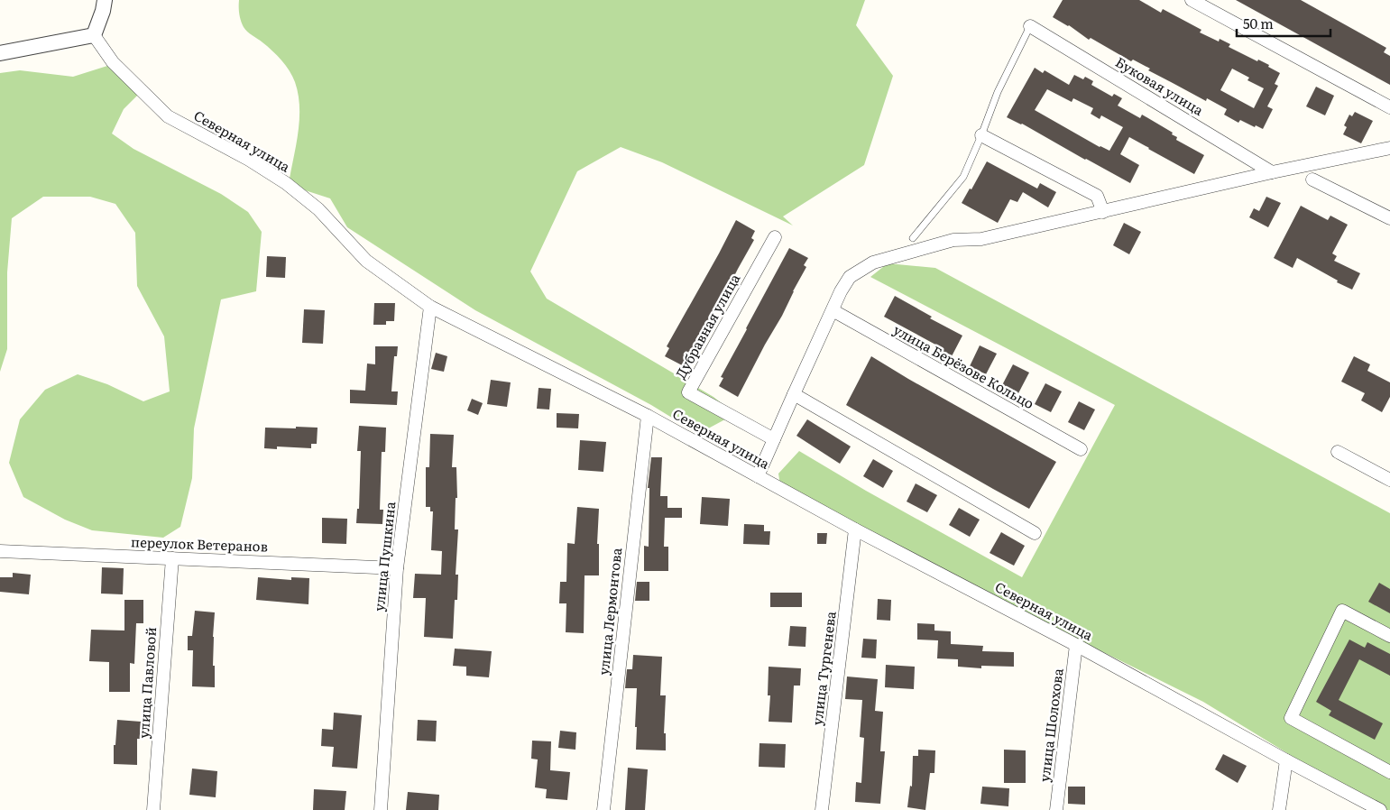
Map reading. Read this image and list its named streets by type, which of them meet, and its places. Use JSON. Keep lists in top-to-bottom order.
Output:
{
  "streets": {
    "street": [
      "Буковая улица",
      "Северная улица",
      "Дубравная улица",
      "улица Берёзове Кольцо",
      "переулок Ветеранов",
      "улица Пушкина",
      "улица Лермонтова",
      "улица Тургенева",
      "улица Павловой",
      "улица Шолохова"
    ]
  },
  "crossings": [
    ["Северная улица", "улица Пушкина"],
    ["Северная улица", "улица Лермонтова"],
    ["Северная улица", "улица Тургенева"],
    ["Северная улица", "улица Шолохова"],
    ["переулок Ветеранов", "улица Пушкина"],
    ["переулок Ветеранов", "улица Павловой"]
  ],
  "scale_bar": "50 m"
}
